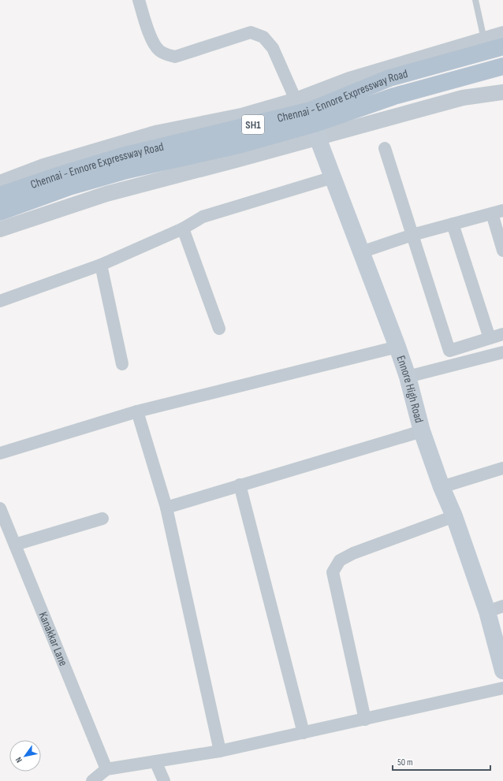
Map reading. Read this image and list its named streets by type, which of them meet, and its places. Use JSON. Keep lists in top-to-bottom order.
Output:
{
  "streets": {
    "main road": ["Chennai - Ennore Expressway Road", "SH1", "Ennore High Road"],
    "street": ["Kanakkar Lane"]
  },
  "crossings": [
    ["Chennai - Ennore Expressway Road", "Ennore High Road"]
  ],
  "scale_bar": "50 m",
  "north": "bottom left"
}
